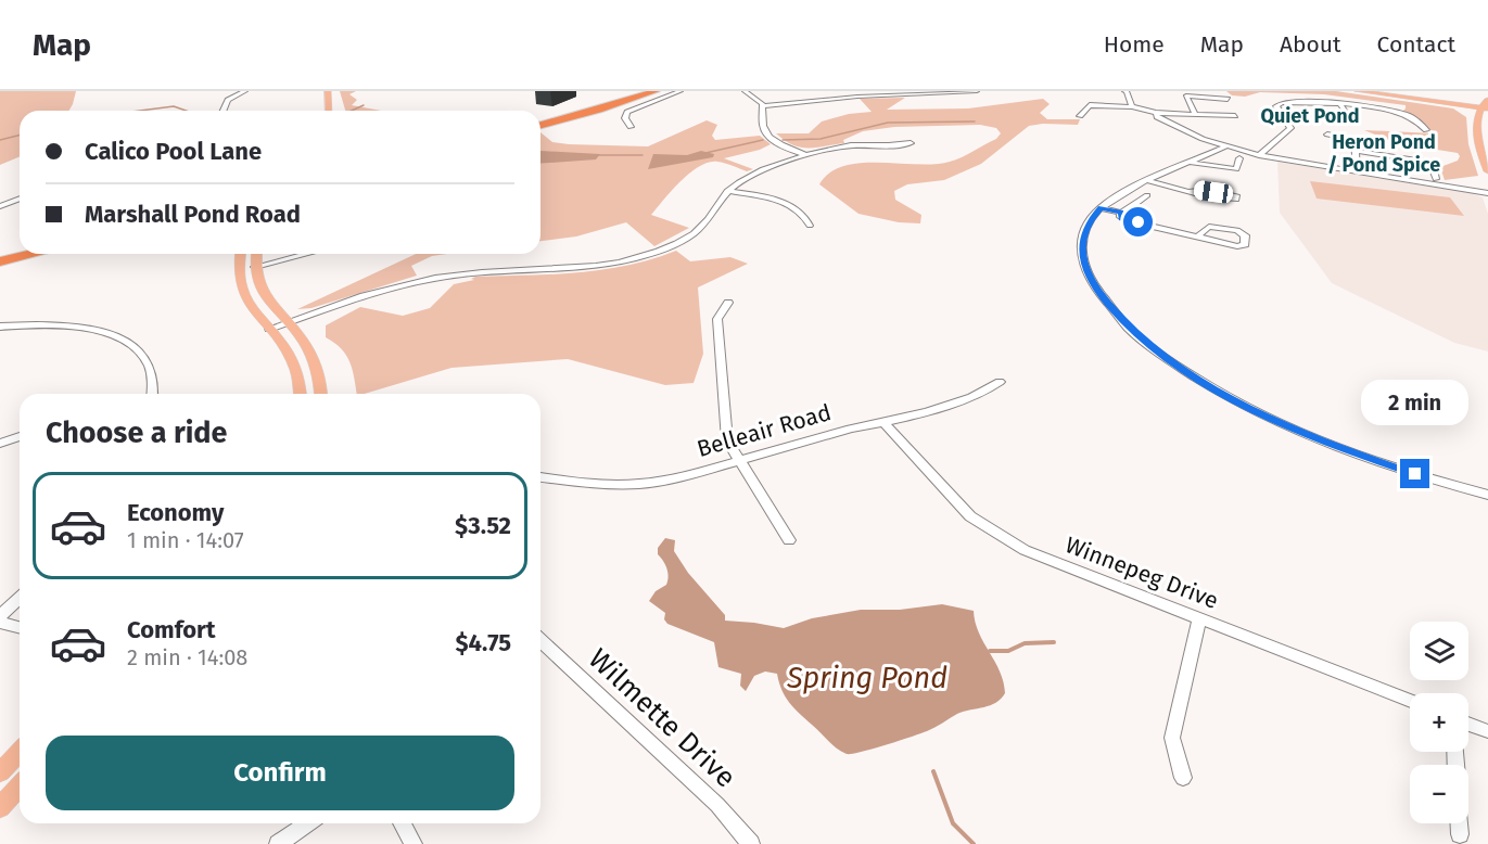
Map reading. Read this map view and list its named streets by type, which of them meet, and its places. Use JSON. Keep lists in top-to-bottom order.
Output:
{
  "streets": {
    "street": ["Belleair Road", "Winnepeg Drive", "Wilmette Drive"]
  },
  "crossings": [
    ["Belleair Road", "Winnepeg Drive"]
  ],
  "districts": ["Quiet Pond", "Heron Pond / Pond Spice"],
  "water": ["Spring Pond"],
  "page": {
    "header": "Map",
    "nav": [
      "Home",
      "Map",
      "About",
      "Contact"
    ],
    "banner": ["Calico Pool Lane", "Marshall Pond Road"],
    "bubble": "2 min",
    "heading": "Choose a ride",
    "list": [
      {
        "name": "Economy",
        "note": "1 min · 14:07",
        "value": "$3.52"
      },
      {
        "name": "Comfort",
        "note": "2 min · 14:08",
        "value": "$4.75"
      }
    ],
    "map_buttons": ["+", "−"],
    "buttons": "Confirm"
  }
}
